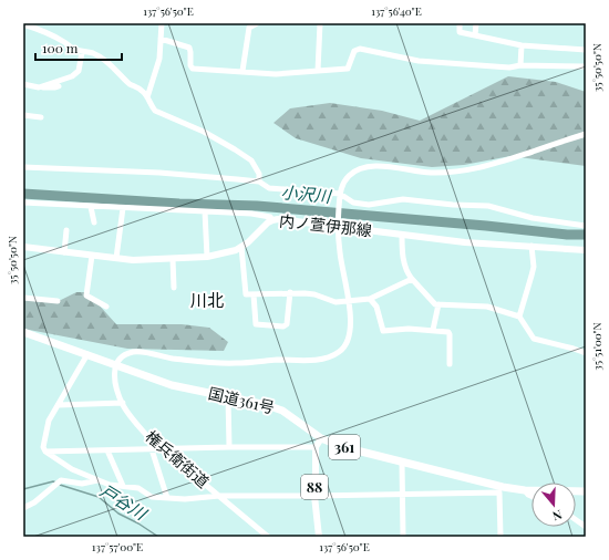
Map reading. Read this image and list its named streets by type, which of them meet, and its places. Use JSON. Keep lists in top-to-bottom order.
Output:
{
  "streets": {
    "highway": ["国道361号", "361"],
    "main road": ["内ノ萱伊那線", "88"],
    "street": ["権兵衛街道"]
  },
  "crossings": [
    ["国道361号", "権兵衛街道"]
  ],
  "districts": ["川北"],
  "water": ["小沢川", "戸谷川"],
  "scale_bar": "100 m",
  "north": "bottom",
  "coordinates": [
    "137°56'50\"E",
    "137°56'40\"E",
    "35°50'50\"N",
    "35°51'00\"N",
    "137°57'00\"E"
  ]
}
